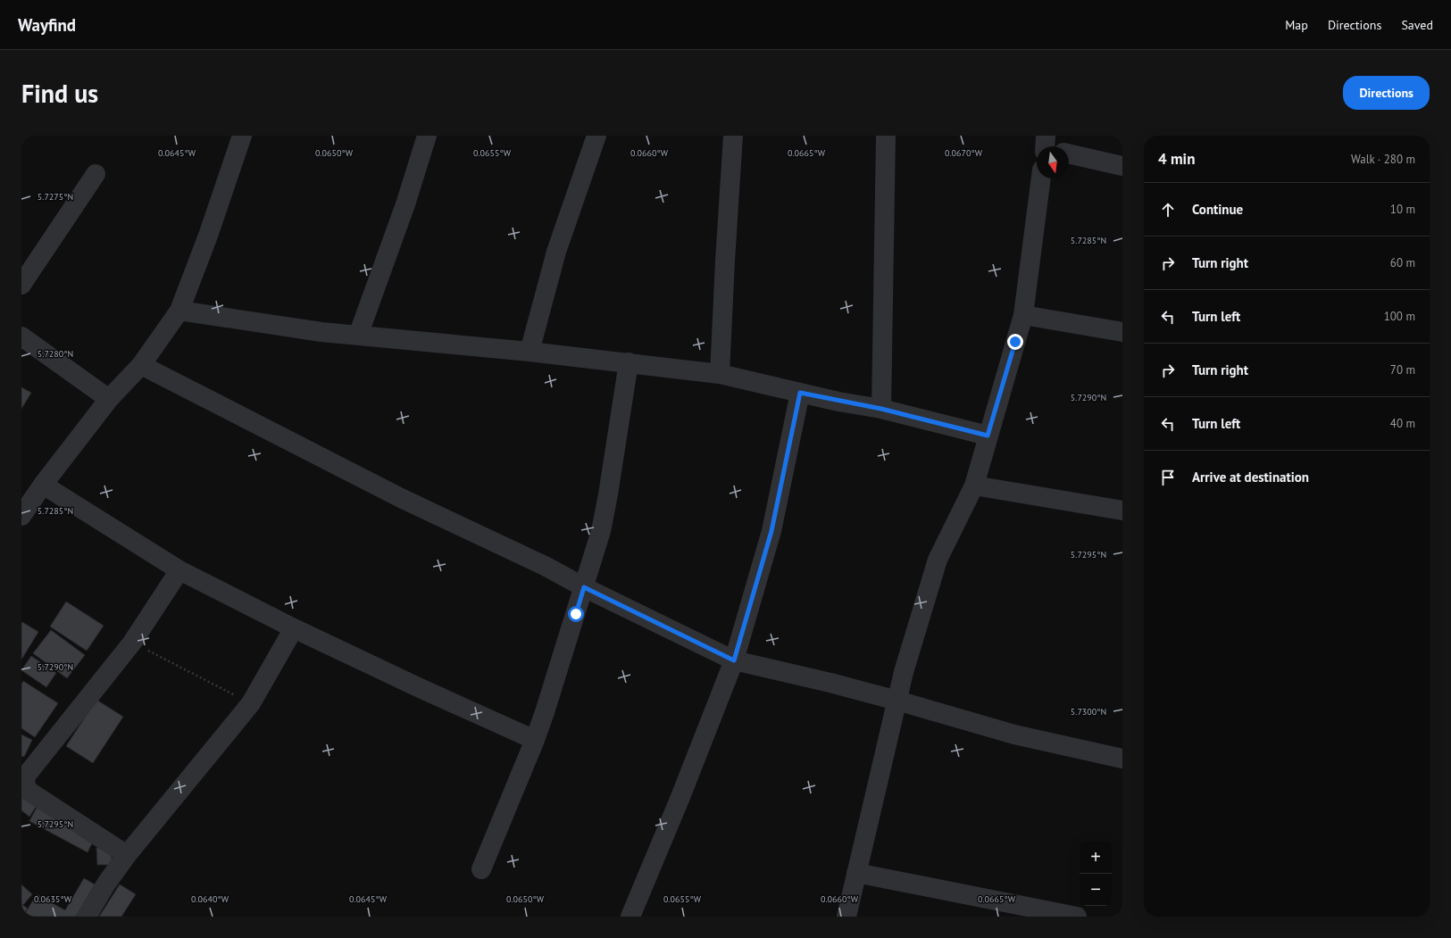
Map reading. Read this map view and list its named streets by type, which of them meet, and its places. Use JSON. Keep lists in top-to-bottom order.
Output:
{
  "north": "bottom",
  "page": {
    "header": "Wayfind",
    "nav": ["Map", "Directions", "Saved"],
    "buttons": "Directions",
    "title": "Find us",
    "heading": ["4 min", "Walk · 280 m"],
    "list": [
      ["Continue", "10 m"],
      ["Turn right", "60 m"],
      ["Turn left", "100 m"],
      ["Turn right", "70 m"],
      ["Turn left", "40 m"],
      "Arrive at destination"
    ],
    "map_buttons": ["+", "−"]
  },
  "coordinates": [
    "0.0645°W",
    "0.0650°W",
    "0.0655°W",
    "0.0660°W",
    "0.0665°W",
    "0.0670°W",
    "5.7275°N",
    "5.7285°N",
    "5.7280°N",
    "5.7290°N",
    "5.7295°N",
    "5.7300°N",
    "0.0635°W",
    "0.0640°W"
  ]
}
